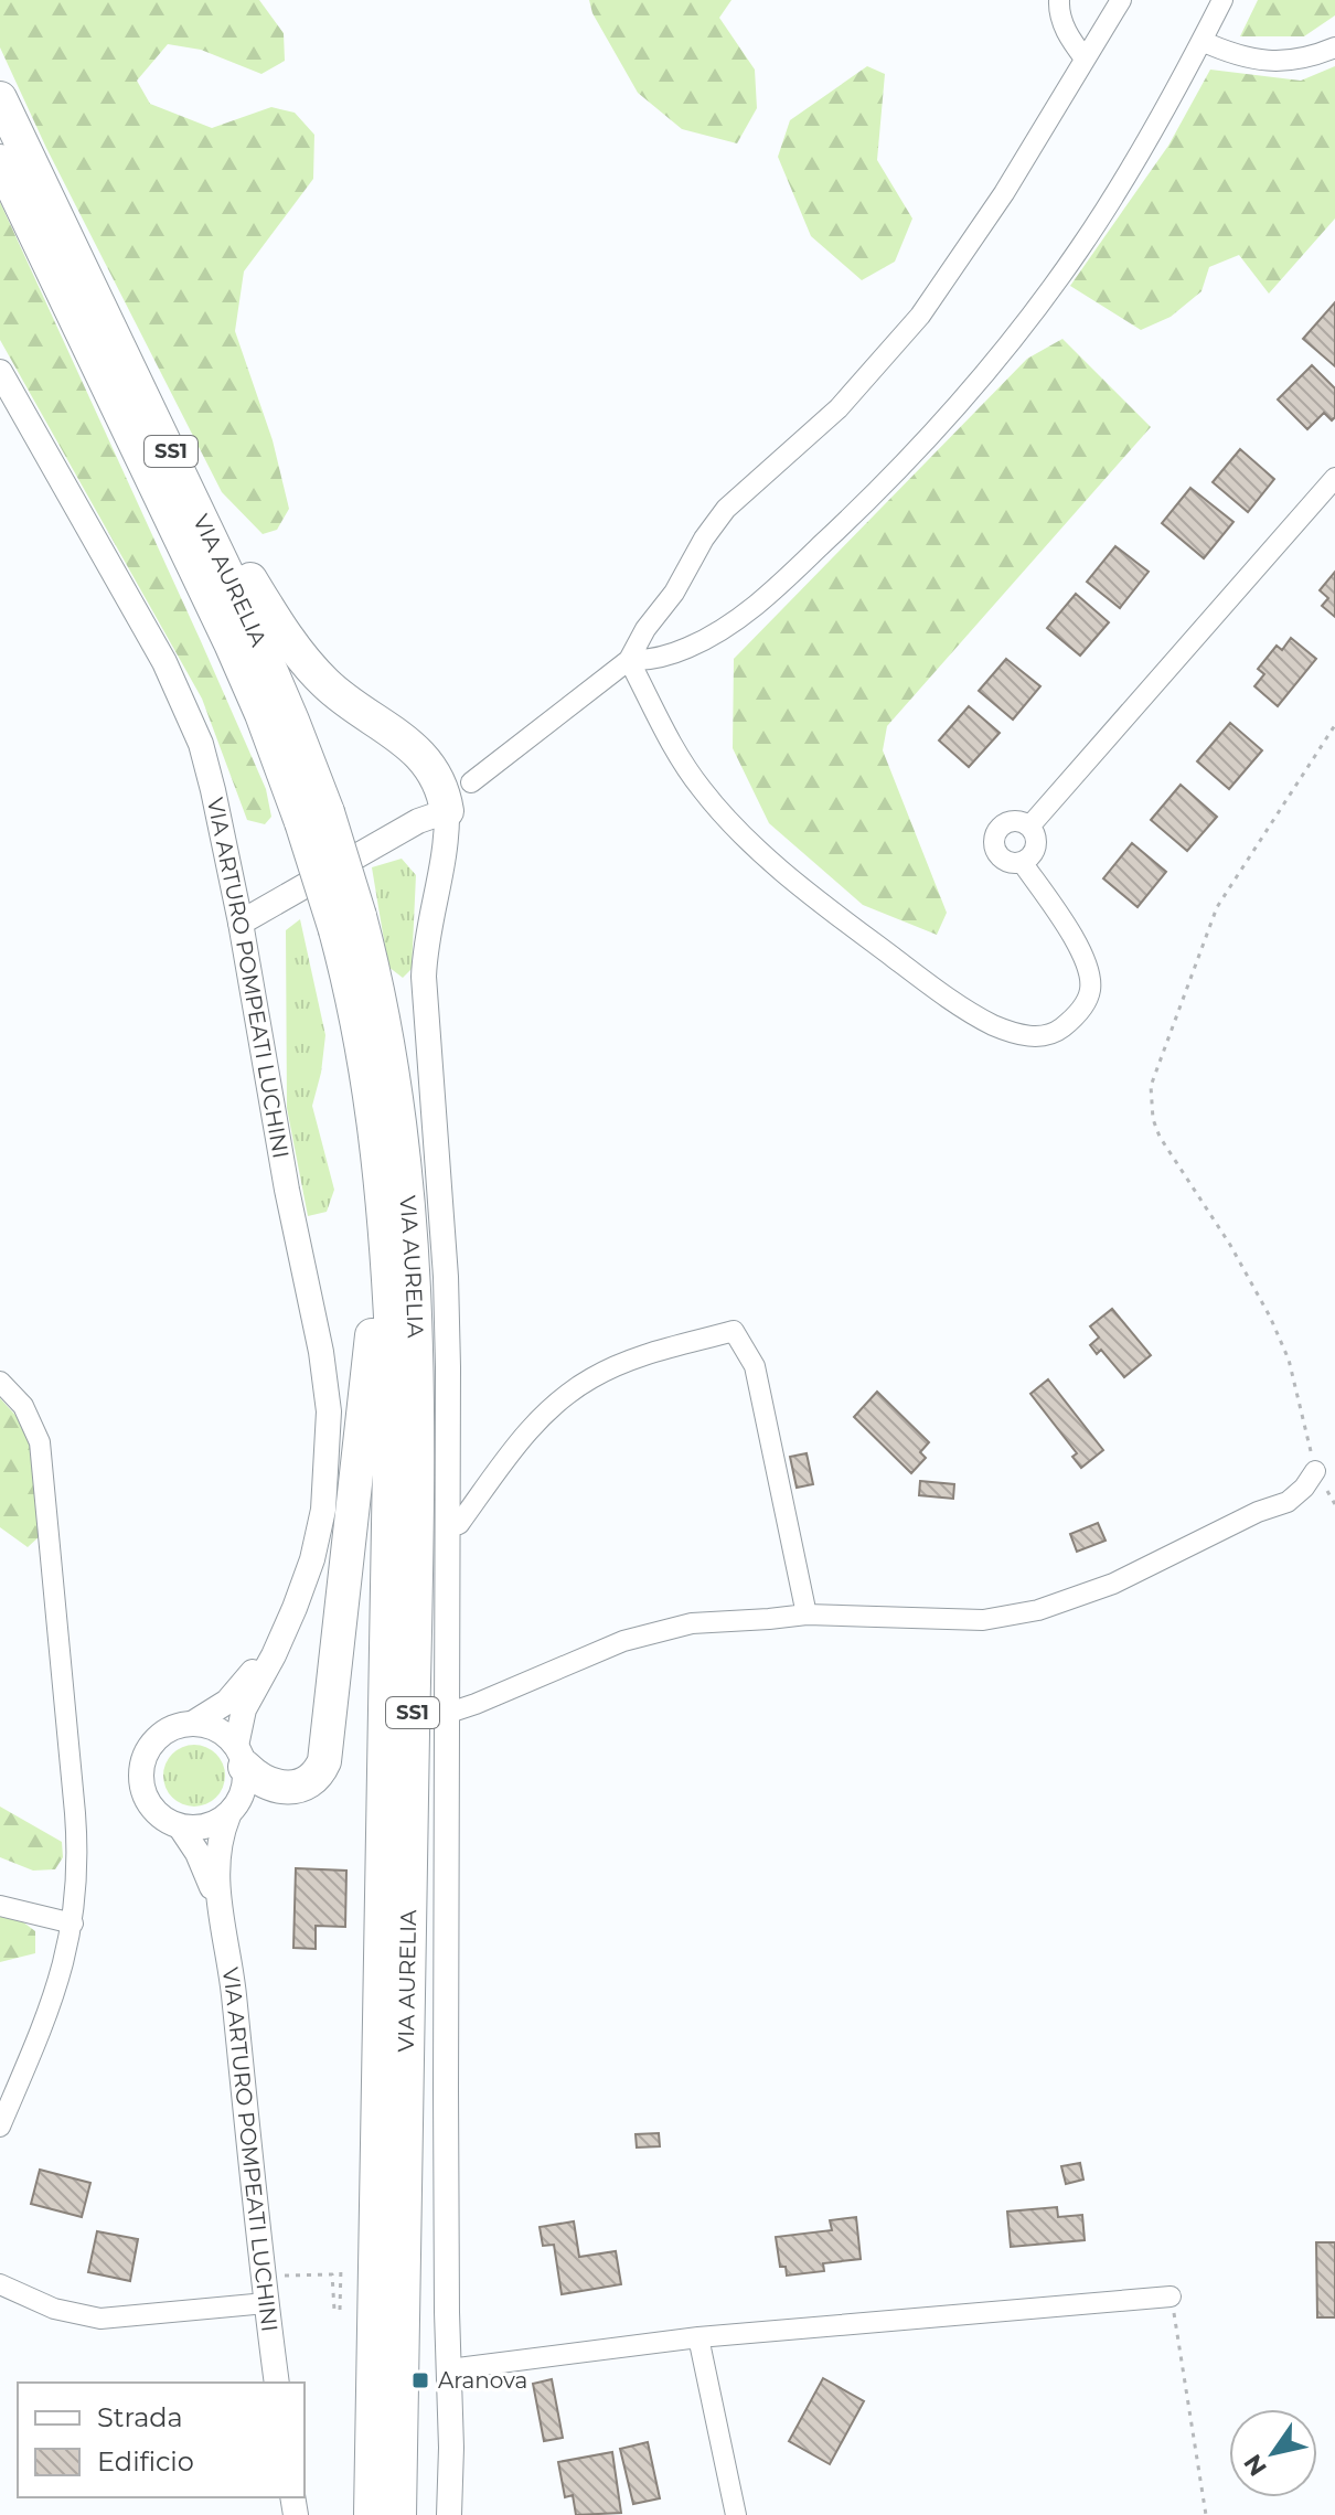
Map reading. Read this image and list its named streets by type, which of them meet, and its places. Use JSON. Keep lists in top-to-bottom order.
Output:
{
  "streets": {
    "highway": ["SS1", "VIA AURELIA"],
    "street": ["VIA ARTURO POMPEATI LUCHINI"]
  },
  "places": {
    "transit": ["Aranova"]
  },
  "legend": ["Strada", "Edificio"],
  "north": "bottom left"
}
